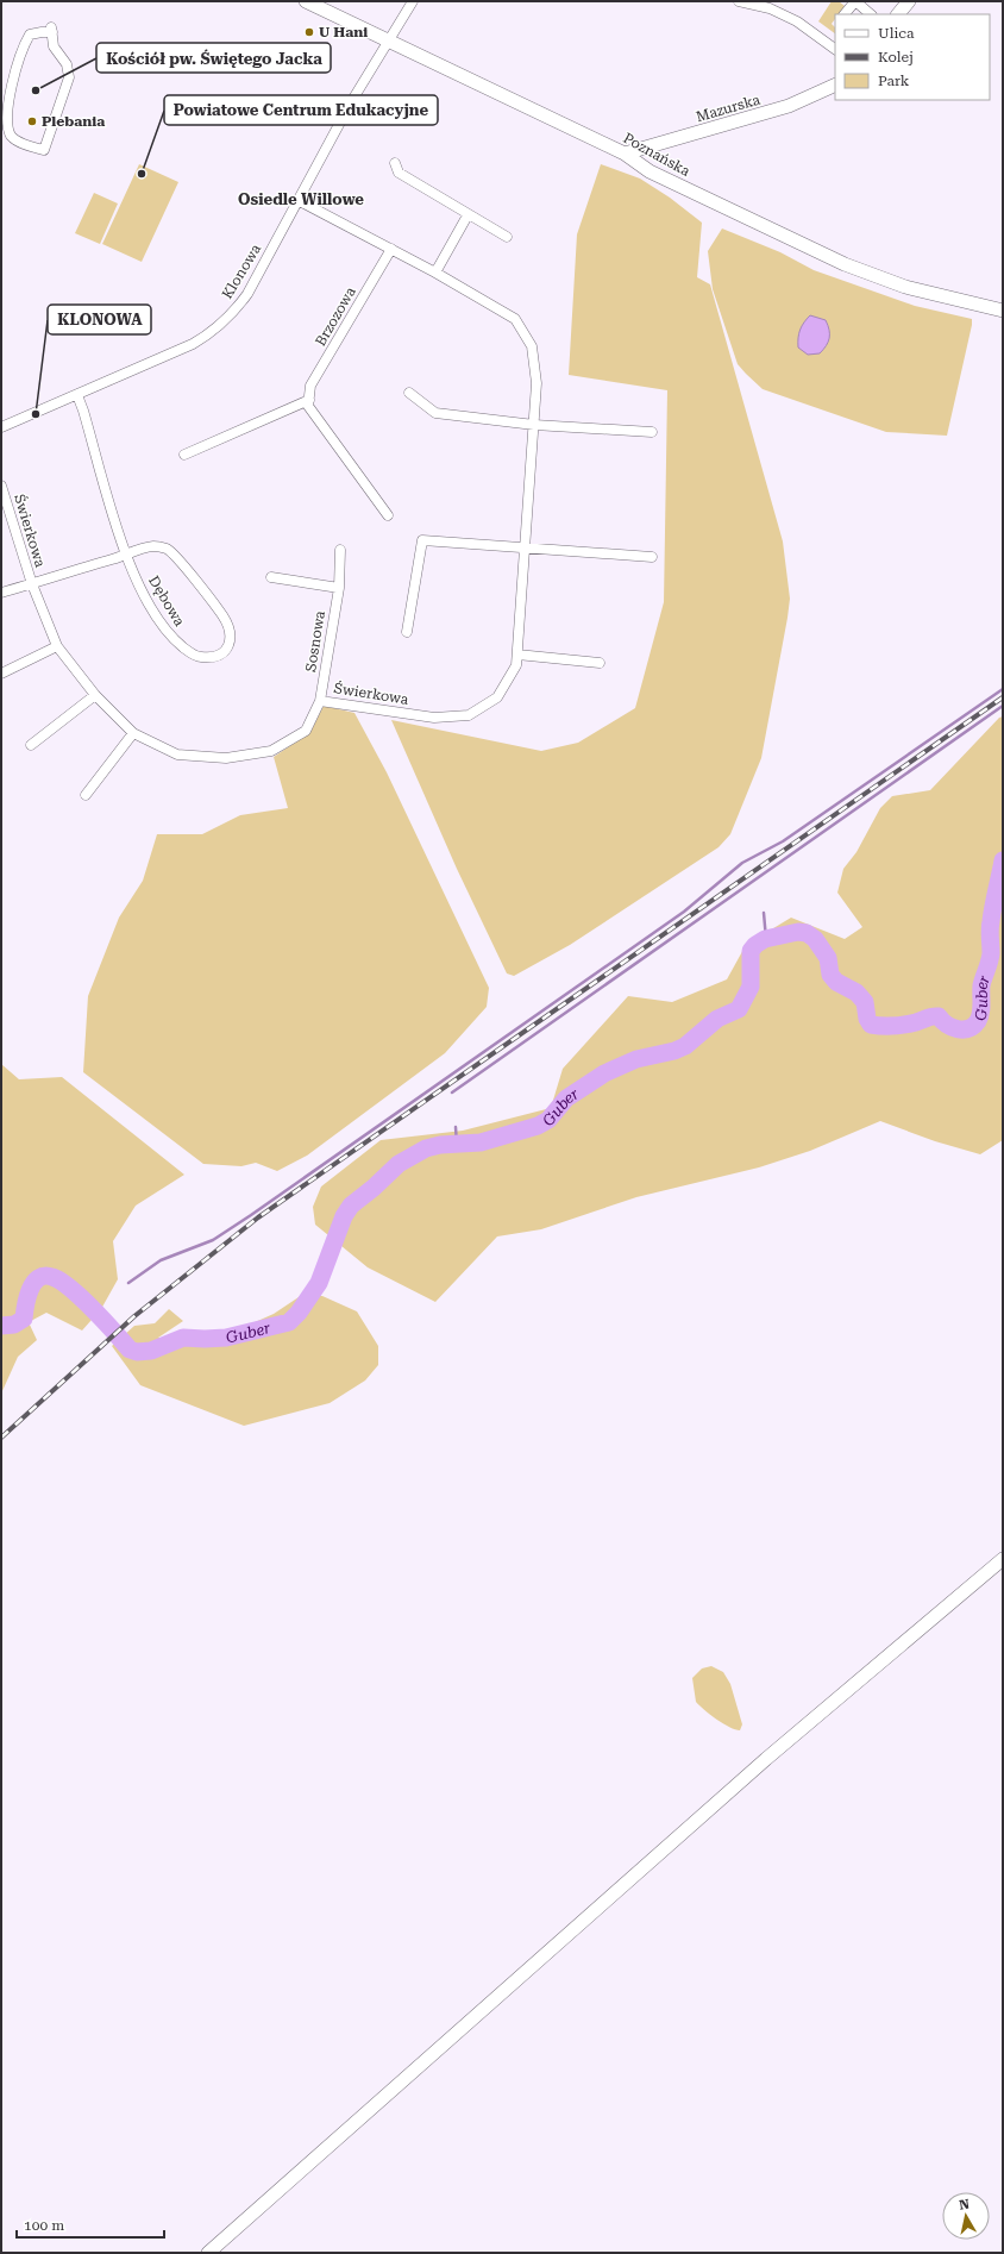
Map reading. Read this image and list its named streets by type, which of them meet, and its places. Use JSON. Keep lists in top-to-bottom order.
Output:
{
  "streets": {
    "main road": ["Mazurska", "Poznańska"],
    "street": [
      "Klonowa",
      "Brzozowa",
      "Świerkowa",
      "Dębowa",
      "Sosnowa"
    ]
  },
  "crossings": [
    ["Mazurska", "Poznańska"],
    ["Poznańska", "Klonowa"],
    ["Klonowa", "Świerkowa"],
    ["Klonowa", "Dębowa"],
    ["Brzozowa", "Świerkowa"],
    ["Świerkowa", "Dębowa"],
    ["Świerkowa", "Sosnowa"]
  ],
  "districts": ["Osiedle Willowe"],
  "water": ["Guber"],
  "places": [
    "U Hani",
    "Kościół pw. Świętego Jacka",
    "Plebania",
    "Powiatowe Centrum Edukacyjne",
    "KLONOWA"
  ],
  "legend": ["Ulica", "Kolej", "Park"],
  "scale_bar": "100 m",
  "north": "top"
}
